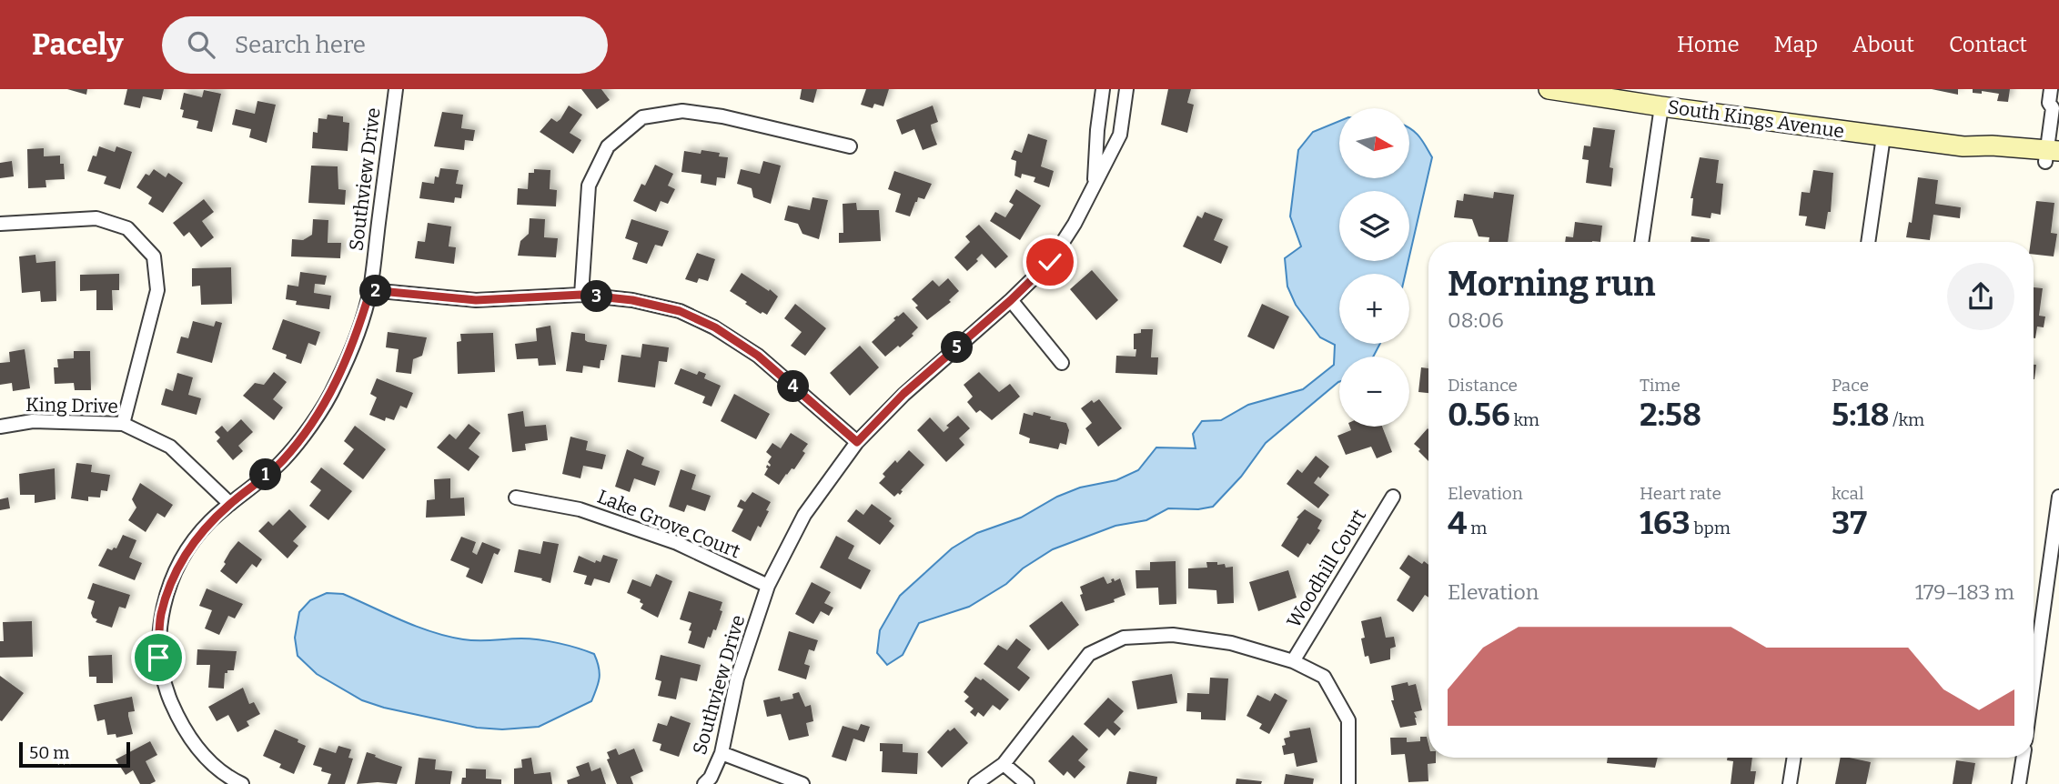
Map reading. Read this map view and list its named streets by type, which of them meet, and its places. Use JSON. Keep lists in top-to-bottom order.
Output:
{
  "streets": {
    "street": [
      "South Kings Avenue",
      "Southview Drive",
      "King Drive",
      "Lake Grove Court",
      "Woodhill Court"
    ]
  },
  "crossings": [
    ["Southview Drive", "King Drive"],
    ["Southview Drive", "Lake Grove Court"]
  ],
  "scale_bar": "50 m",
  "north": "right",
  "page": {
    "header": "Pacely",
    "search": "Search here",
    "nav": [
      "Home",
      "Map",
      "About",
      "Contact"
    ],
    "map_buttons": ["+", "−"],
    "heading": ["Morning run", "08:06"],
    "pins": [
      "2",
      "3",
      "5",
      "4",
      "1"
    ],
    "stats": [
      ["Distance", "0.56 km"],
      ["Time", "2:58"],
      ["Pace", "5:18 /km"],
      ["Elevation", "4 m"],
      ["Heart rate", "163 bpm"],
      ["kcal", "37"]
    ],
    "chart": ["Elevation", "179–183 m"],
    "scale": "50 m"
  }
}
